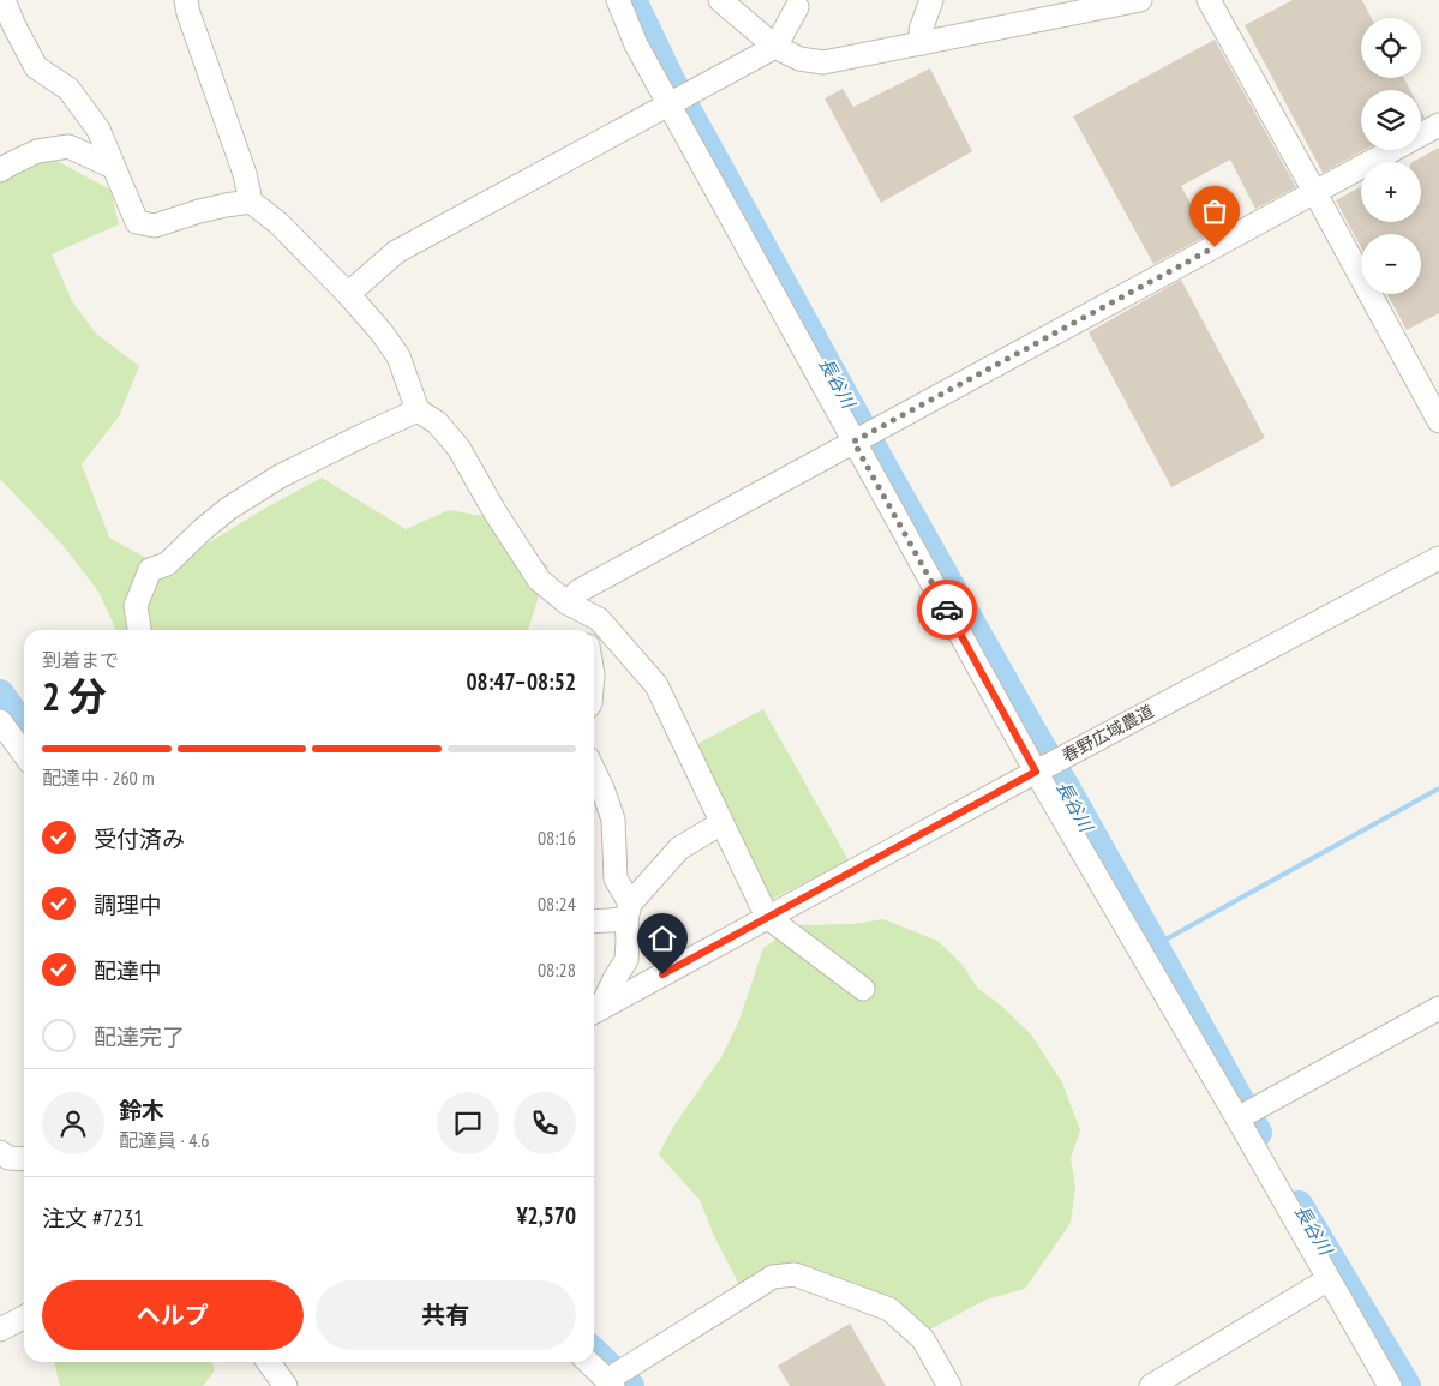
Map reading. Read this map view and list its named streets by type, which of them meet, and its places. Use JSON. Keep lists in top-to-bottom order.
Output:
{
  "streets": {
    "street": ["春野広域農道"]
  },
  "water": ["長谷川"],
  "page": {
    "map_buttons": ["+", "−"],
    "heading": ["2 分", "到着まで", "08:47–08:52"],
    "panel": [
      "鈴木",
      "配達員 · 4.6",
      "注文 #7231",
      "¥2,570"
    ],
    "bar": "配達中 · 260 m",
    "list": [
      ["受付済み", "08:16"],
      ["調理中", "08:24"],
      ["配達中", "08:28"],
      "配達完了"
    ],
    "buttons": ["ヘルプ", "共有"]
  }
}
